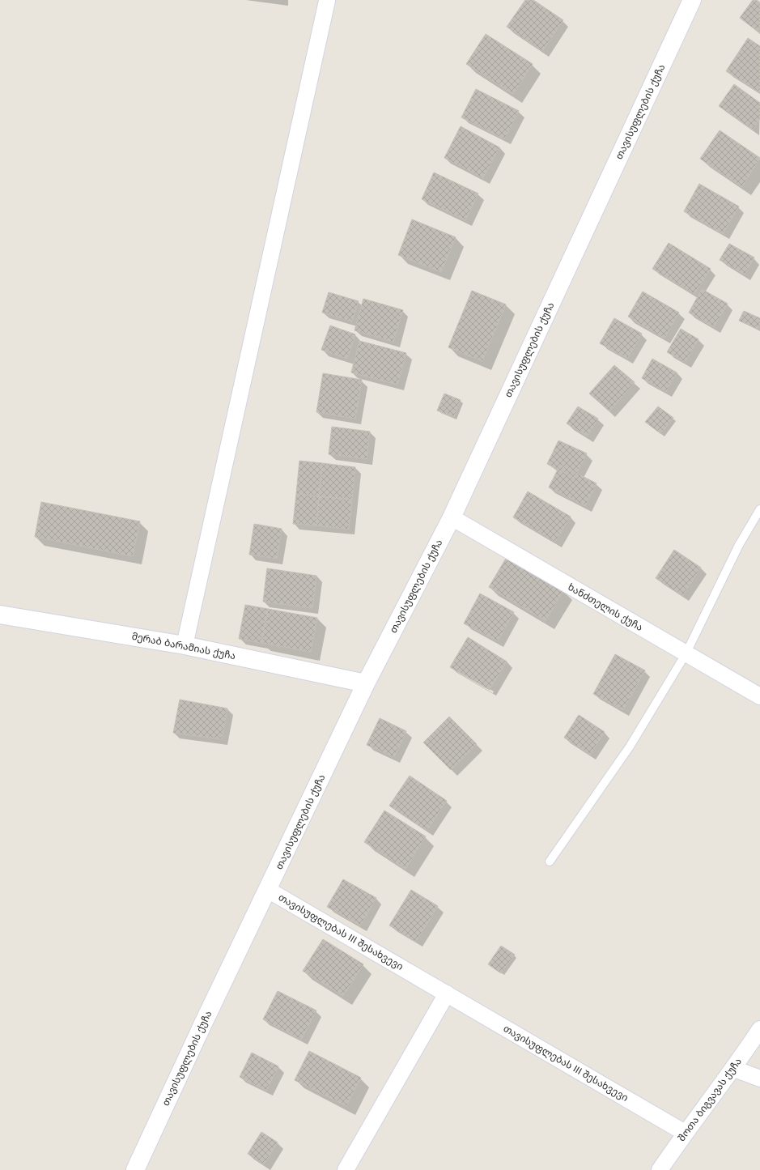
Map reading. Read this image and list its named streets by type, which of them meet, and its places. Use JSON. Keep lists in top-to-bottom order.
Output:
{
  "streets": {
    "main road": ["თავისუფლების ქუჩა", "მერაბ ბარამიას ქუჩა"],
    "street": ["ხანძთელის ქუჩა", "თავისუფლებას III შესახვევი", "შოთა ბიგვავას ქუჩა"]
  },
  "crossings": [
    ["თავისუფლების ქუჩა", "ხანძთელის ქუჩა"],
    ["თავისუფლების ქუჩა", "მერაბ ბარამიას ქუჩა"],
    ["თავისუფლების ქუჩა", "თავისუფლებას III შესახვევი"],
    ["თავისუფლებას III შესახვევი", "შოთა ბიგვავას ქუჩა"]
  ]
}
